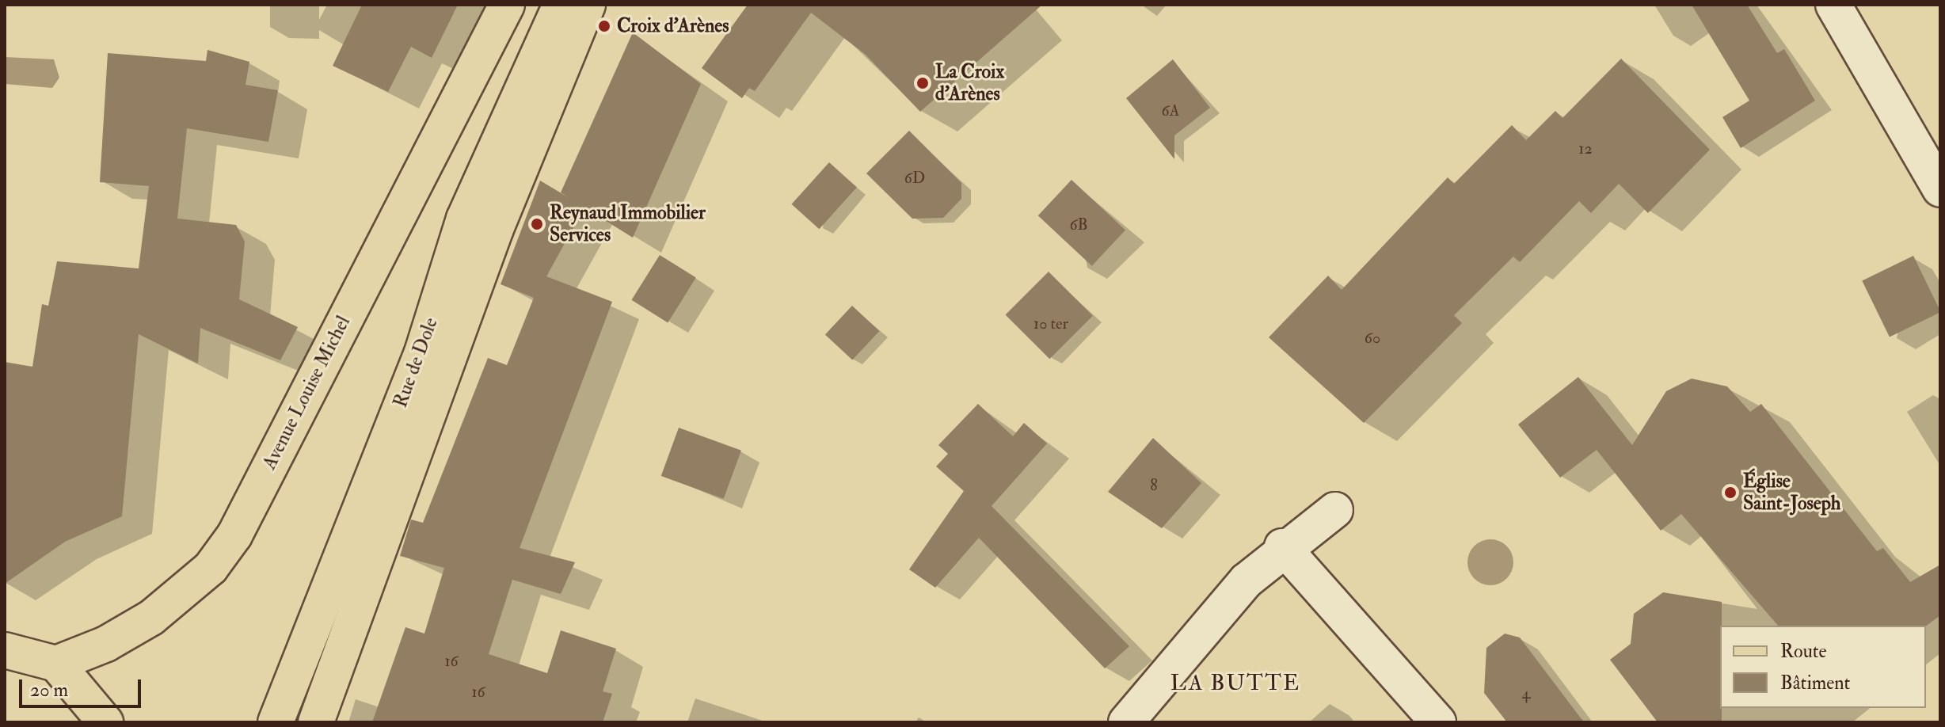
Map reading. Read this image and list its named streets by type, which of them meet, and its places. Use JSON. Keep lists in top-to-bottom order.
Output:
{
  "streets": {
    "main road": ["Rue de Dole", "Avenue Louise Michel"]
  },
  "districts": ["LA BUTTE"],
  "places": [
    "Croix d'Arènes",
    "La Croix d'Arènes",
    "Reynaud Immobilier Services",
    "Église Saint-Joseph"
  ],
  "house_numbers": [
    "6A",
    "12",
    "6D",
    "6B",
    "10 ter",
    "60",
    "8",
    "16",
    "16",
    "4"
  ],
  "legend": ["Route", "Bâtiment"],
  "scale_bar": "20 m"
}
